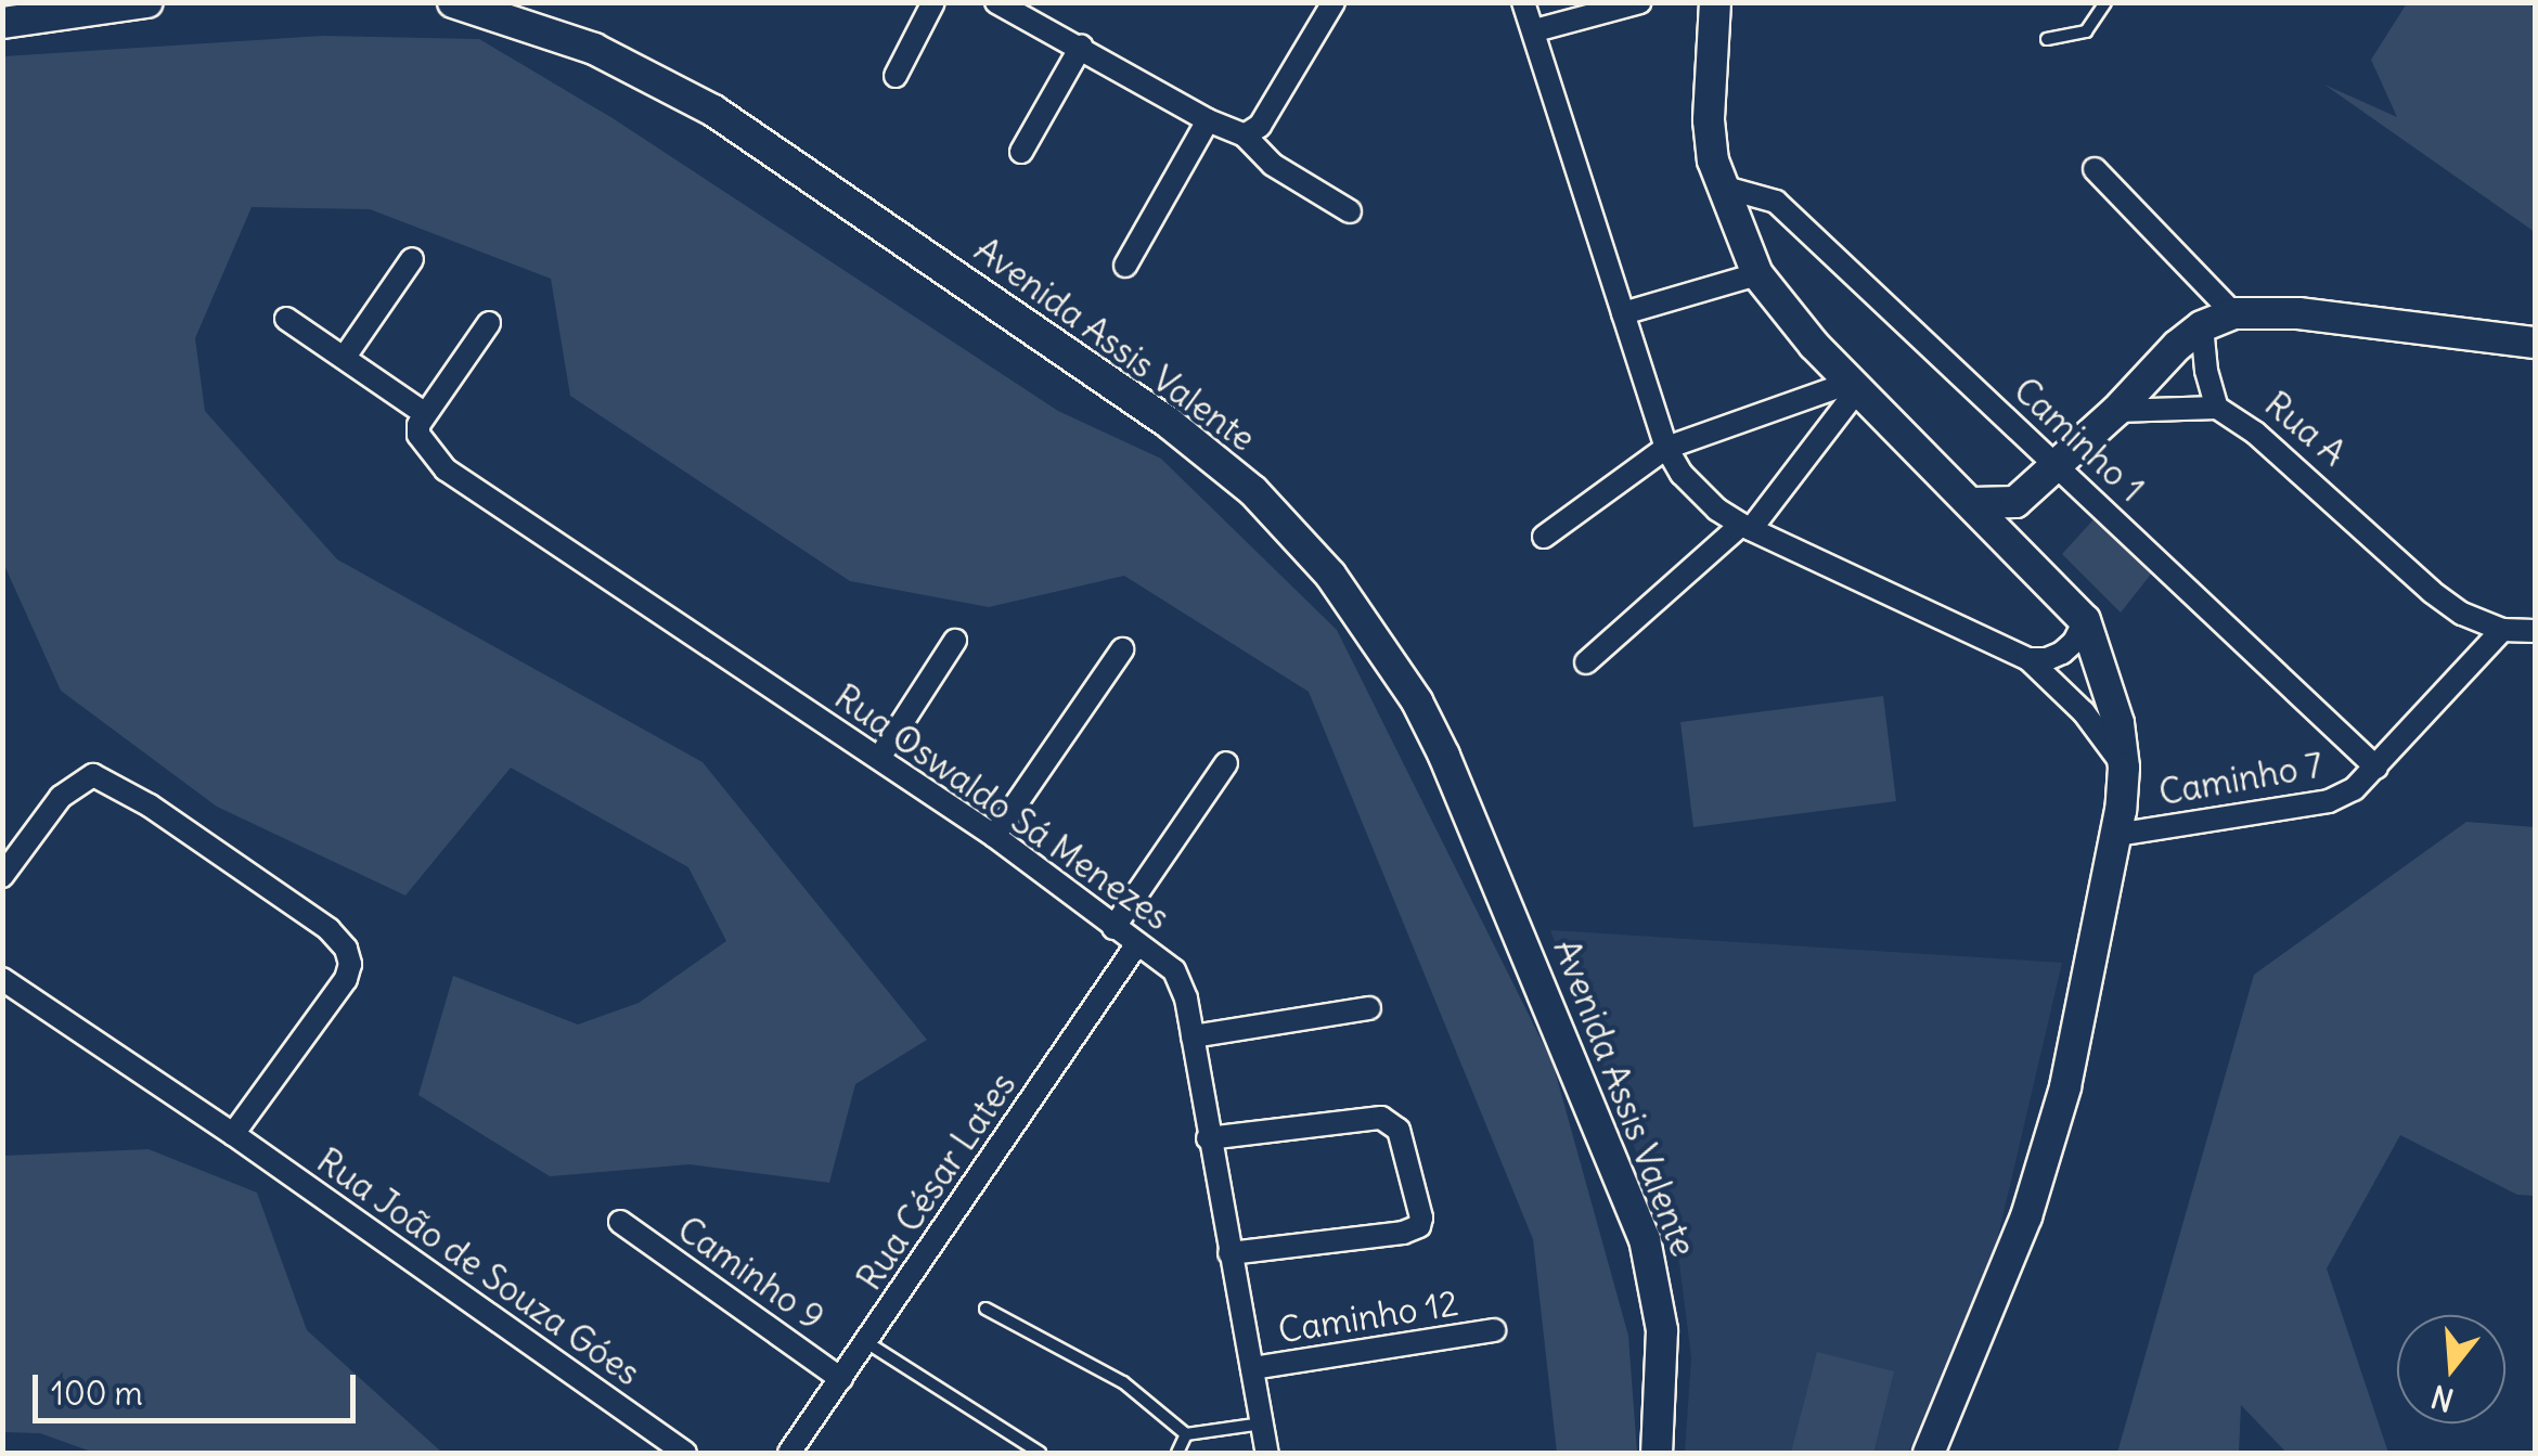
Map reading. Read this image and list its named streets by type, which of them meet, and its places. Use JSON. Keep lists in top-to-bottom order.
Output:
{
  "streets": {
    "main road": ["Avenida Assis Valente"],
    "street": [
      "Rua A",
      "Caminho 1",
      "Caminho 7",
      "Rua Oswaldo Sá Menezes",
      "Rua César Lates",
      "Rua João de Souza Góes",
      "Caminho 9",
      "Caminho 12"
    ]
  },
  "crossings": [
    ["Rua A", "Caminho 7"],
    ["Caminho 1", "Caminho 7"],
    ["Rua Oswaldo Sá Menezes", "Rua César Lates"],
    ["Rua Oswaldo Sá Menezes", "Caminho 12"],
    ["Rua César Lates", "Caminho 9"]
  ],
  "scale_bar": "100 m",
  "north": "bottom"
}
